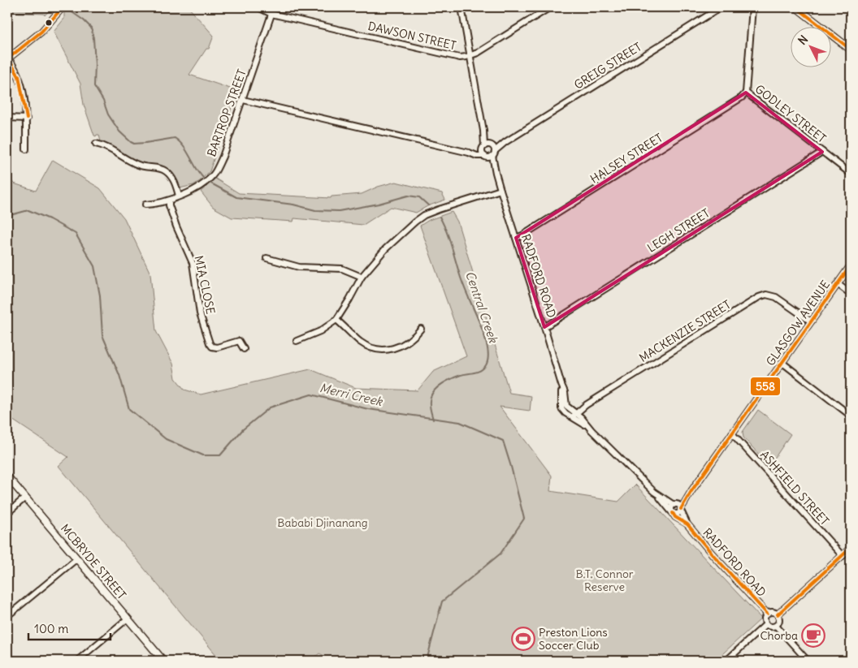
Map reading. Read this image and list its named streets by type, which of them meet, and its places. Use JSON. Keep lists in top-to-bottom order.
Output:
{
  "streets": {
    "street": [
      "DAWSON STREET",
      "GREIG STREET",
      "BARTROP STREET",
      "GODLEY STREET",
      "HALSEY STREET",
      "LEGH STREET",
      "RADFORD ROAD",
      "MIA CLOSE",
      "GLASGOW AVENUE",
      "MACKENZIE STREET",
      "ASHFIELD STREET",
      "MCBRYDE STREET"
    ]
  },
  "crossings": [
    ["DAWSON STREET", "BARTROP STREET"],
    ["DAWSON STREET", "RADFORD ROAD"],
    ["GREIG STREET", "RADFORD ROAD"],
    ["BARTROP STREET", "MIA CLOSE"],
    ["GODLEY STREET", "HALSEY STREET"],
    ["GODLEY STREET", "LEGH STREET"],
    ["HALSEY STREET", "RADFORD ROAD"],
    ["LEGH STREET", "RADFORD ROAD"],
    ["RADFORD ROAD", "GLASGOW AVENUE"],
    ["RADFORD ROAD", "MACKENZIE STREET"],
    ["GLASGOW AVENUE", "MACKENZIE STREET"],
    ["GLASGOW AVENUE", "ASHFIELD STREET"]
  ],
  "water": ["Central Creek", "Merri Creek"],
  "parks": ["Bababi Djinanang", "B.T. Connor Reserve"],
  "places": {
    "cafe": ["Chorba"],
    "sports": ["Preston Lions Soccer Club"]
  },
  "lines": ["transit line 558"],
  "scale_bar": "100 m",
  "north": "top left"
}
